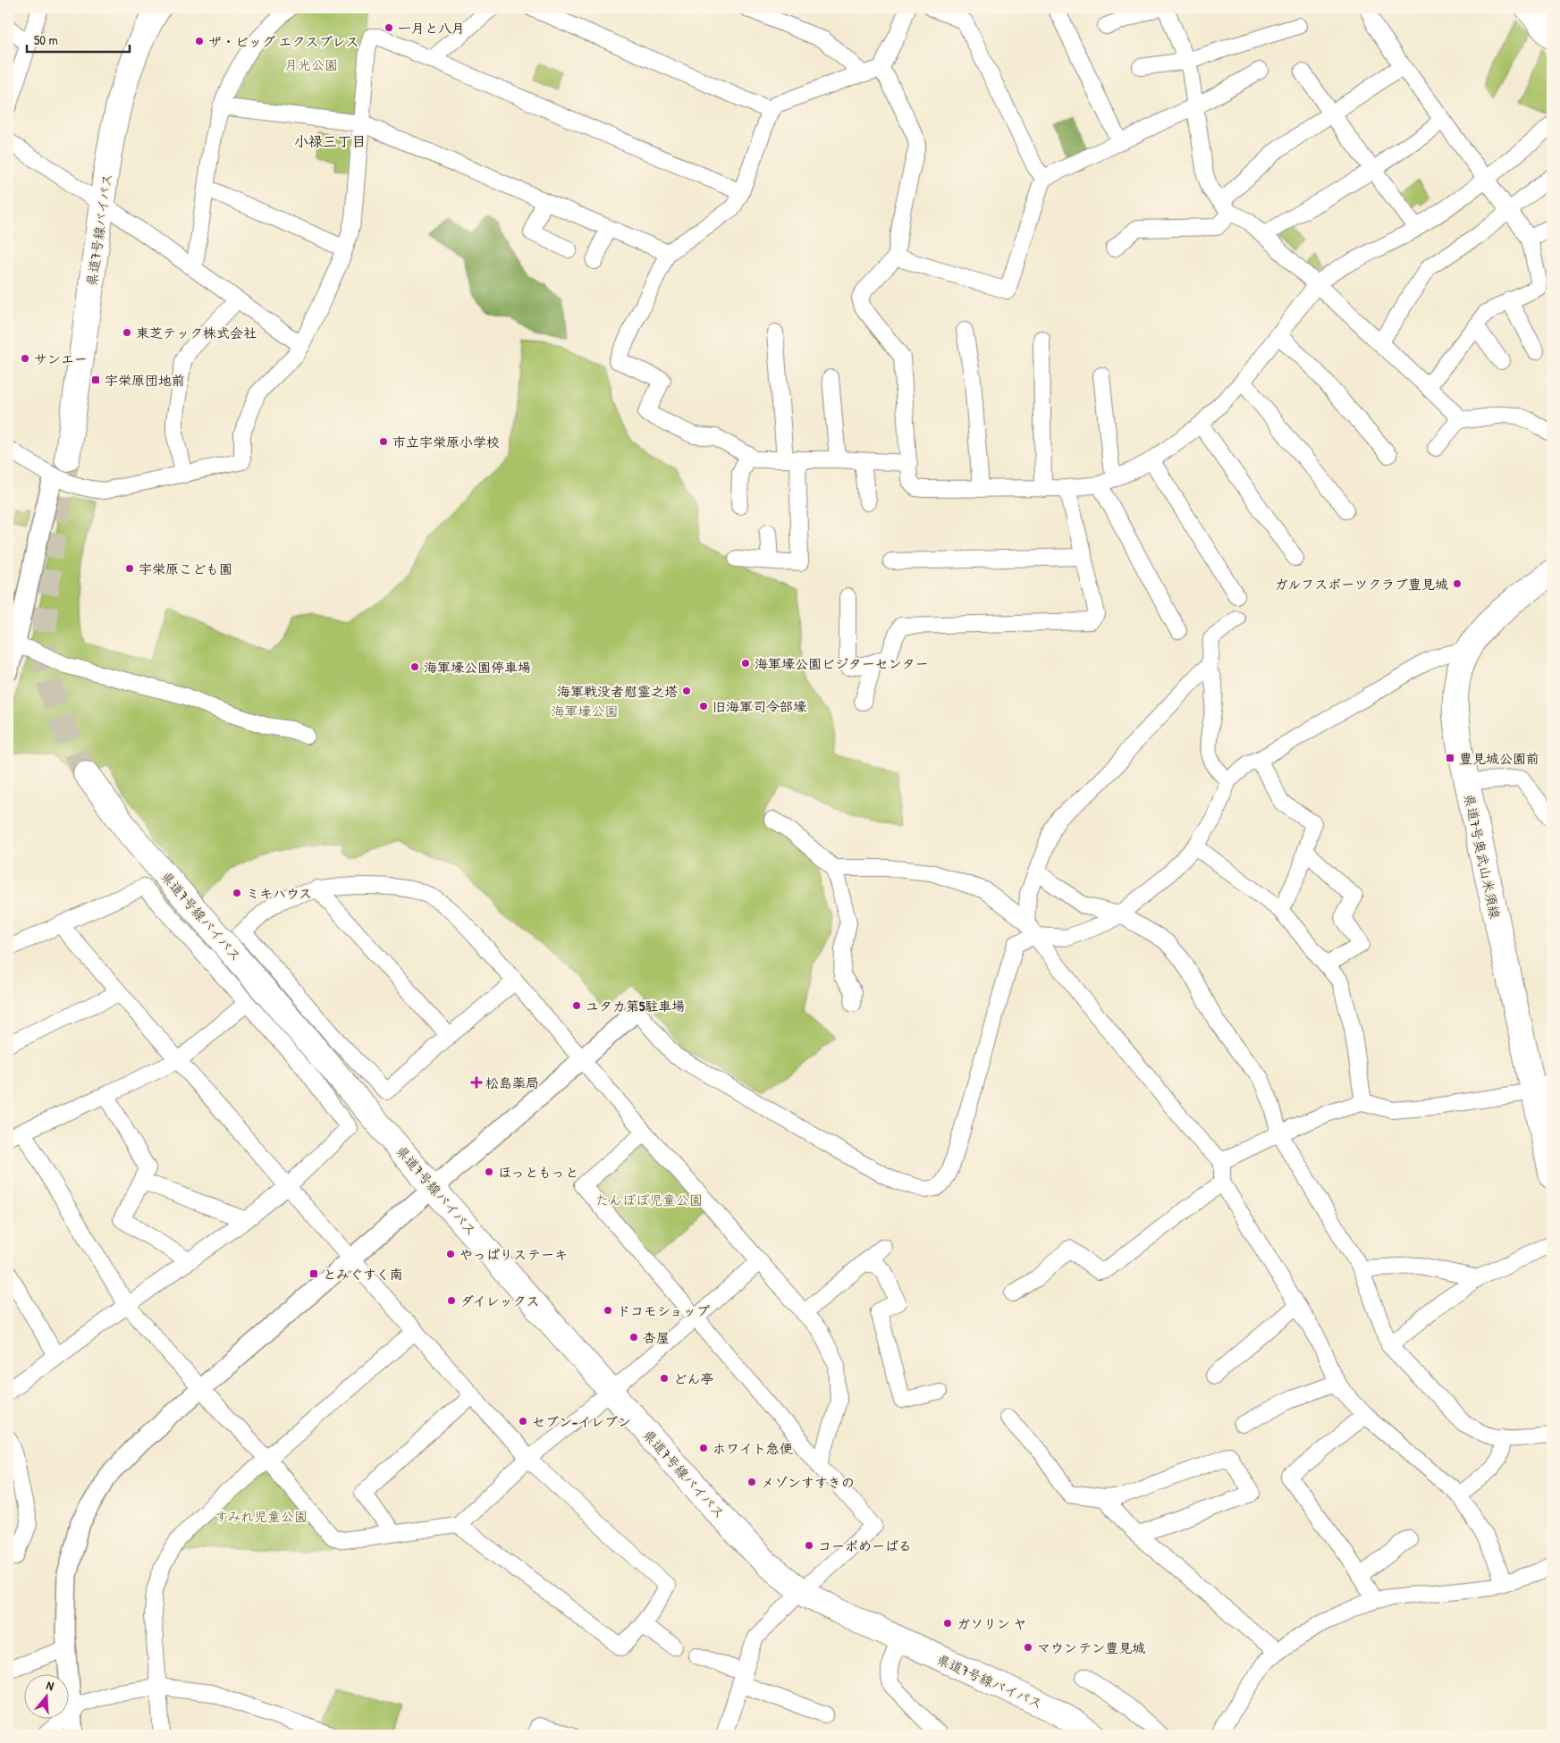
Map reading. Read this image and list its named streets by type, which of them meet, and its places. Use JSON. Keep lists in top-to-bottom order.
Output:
{
  "streets": {
    "main road": ["県道7号線バイパス", "県道7号奥武山米須線"]
  },
  "districts": ["小禄三丁目"],
  "parks": [
    "月光公園",
    "海軍壕公園",
    "たんぽぽ児童公園",
    "すみれ児童公園"
  ],
  "places": {
    "other": [
      "一月と八月",
      "ザ・ビッグ エクスプレス",
      "東芝テック株式会社",
      "サンエー",
      "市立宇栄原小学校",
      "宇栄原こども園",
      "ガルフスポーツクラブ豊見城",
      "海軍壕公園ビジターセンター",
      "海軍壕公園停車場",
      "海軍戦没者慰霊之塔",
      "旧海軍司令部壕",
      "ミキハウス",
      "ユタカ第5駐車場",
      "ほっともっと",
      "やっぱりステーキ",
      "ダイレックス",
      "ドコモショップ",
      "杏屋",
      "どん亭",
      "セブン-イレブン",
      "ホワイト急便",
      "メゾンすすきの",
      "コーポめーばる",
      "ガソリン ヤ",
      "マウンテン豊見城"
    ],
    "transit": ["宇栄原団地前", "豊見城公園前", "とみぐすく南"],
    "health": ["松島薬局"]
  },
  "scale_bar": "50 m",
  "north": "top"
}
